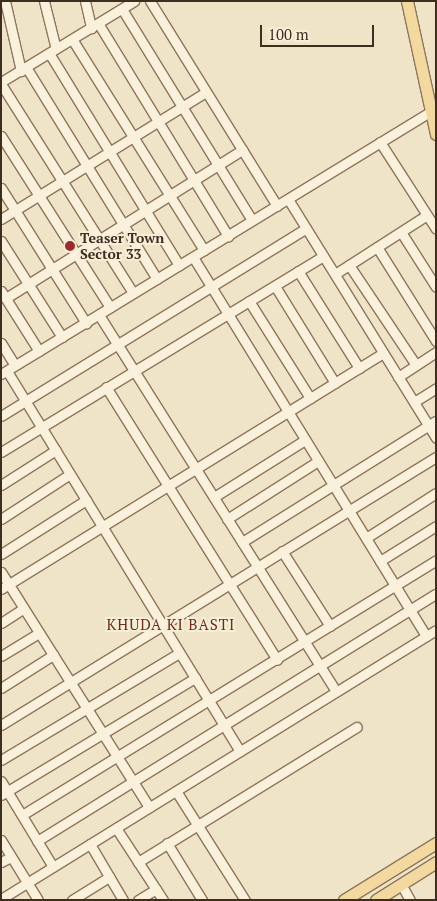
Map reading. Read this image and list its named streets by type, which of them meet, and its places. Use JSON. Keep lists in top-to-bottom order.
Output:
{
  "districts": ["KHUDA KI BASTI"],
  "places": ["Teaser Town Sector 33"],
  "scale_bar": "100 m"
}
